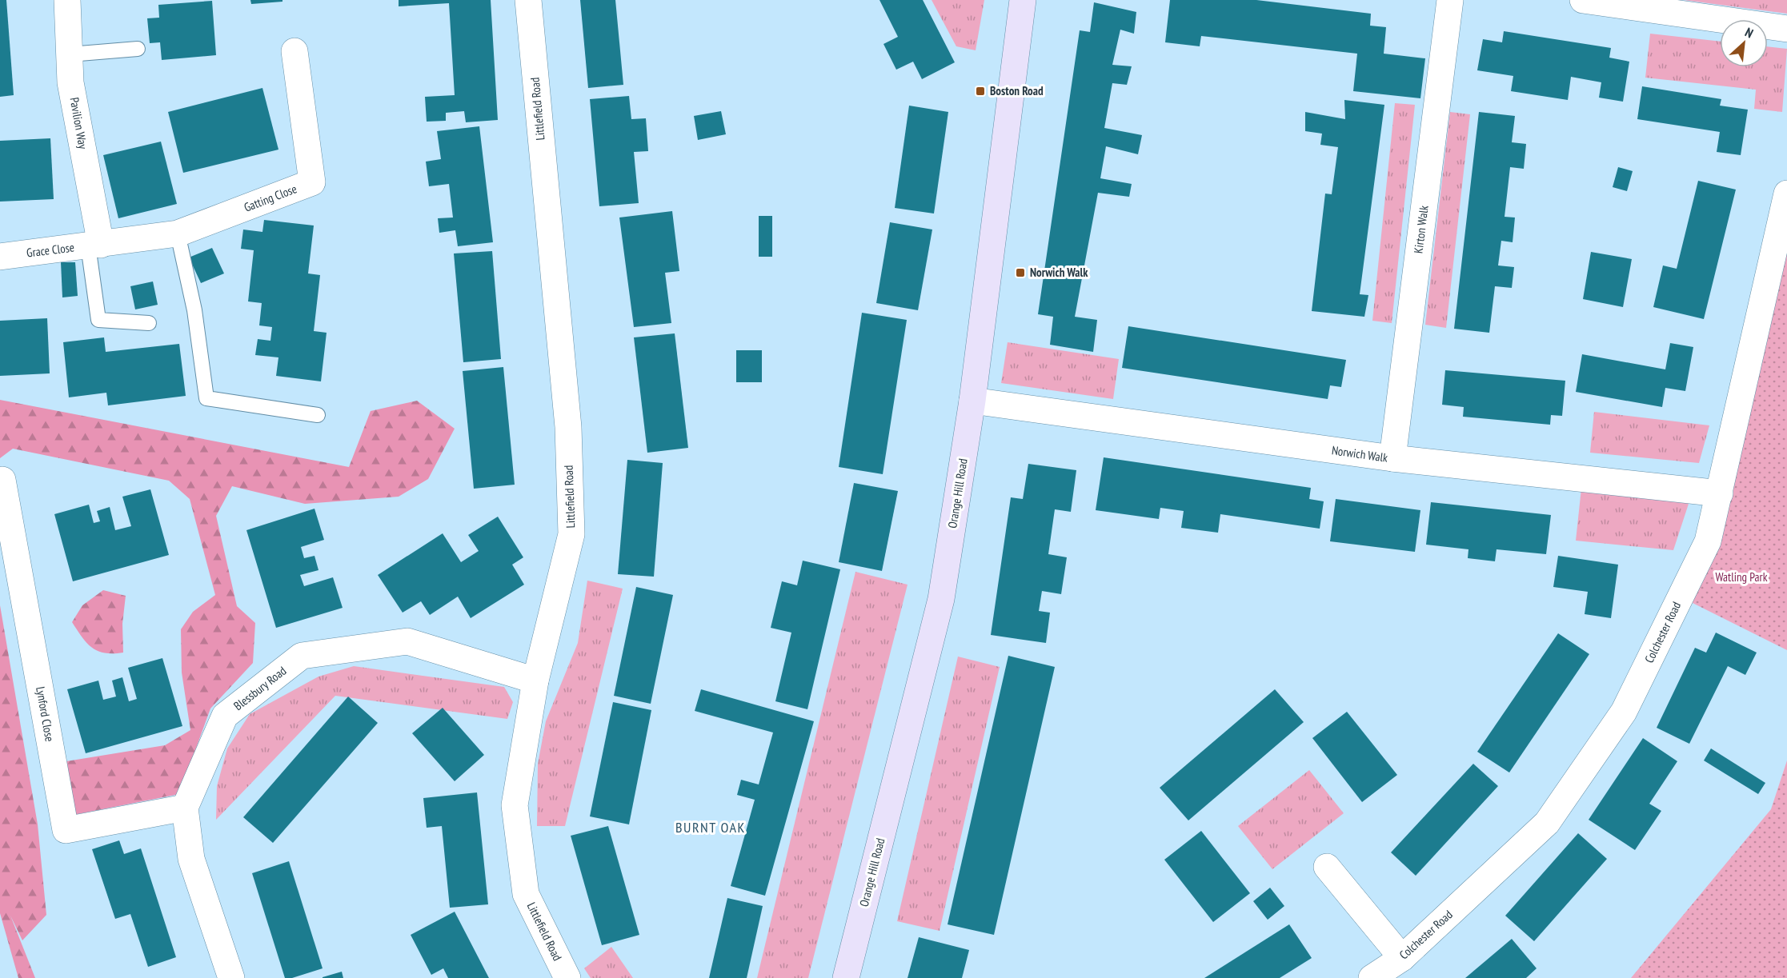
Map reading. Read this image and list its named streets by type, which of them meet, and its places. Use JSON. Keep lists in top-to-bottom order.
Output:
{
  "streets": {
    "street": [
      "Littlefield Road",
      "Pavilion Way",
      "Gatting Close",
      "Kirton Walk",
      "Grace Close",
      "Norwich Walk",
      "Orange Hill Road",
      "Colchester Road",
      "Blessbury Road",
      "Lynford Close"
    ]
  },
  "crossings": [
    ["Littlefield Road", "Blessbury Road"],
    ["Pavilion Way", "Gatting Close"],
    ["Pavilion Way", "Grace Close"],
    ["Gatting Close", "Grace Close"],
    ["Kirton Walk", "Norwich Walk"],
    ["Norwich Walk", "Orange Hill Road"],
    ["Norwich Walk", "Colchester Road"],
    ["Blessbury Road", "Lynford Close"]
  ],
  "districts": ["BURNT OAK"],
  "parks": ["Watling Park"],
  "places": {
    "transit": ["Boston Road", "Norwich Walk"]
  },
  "north": "top right"
}
